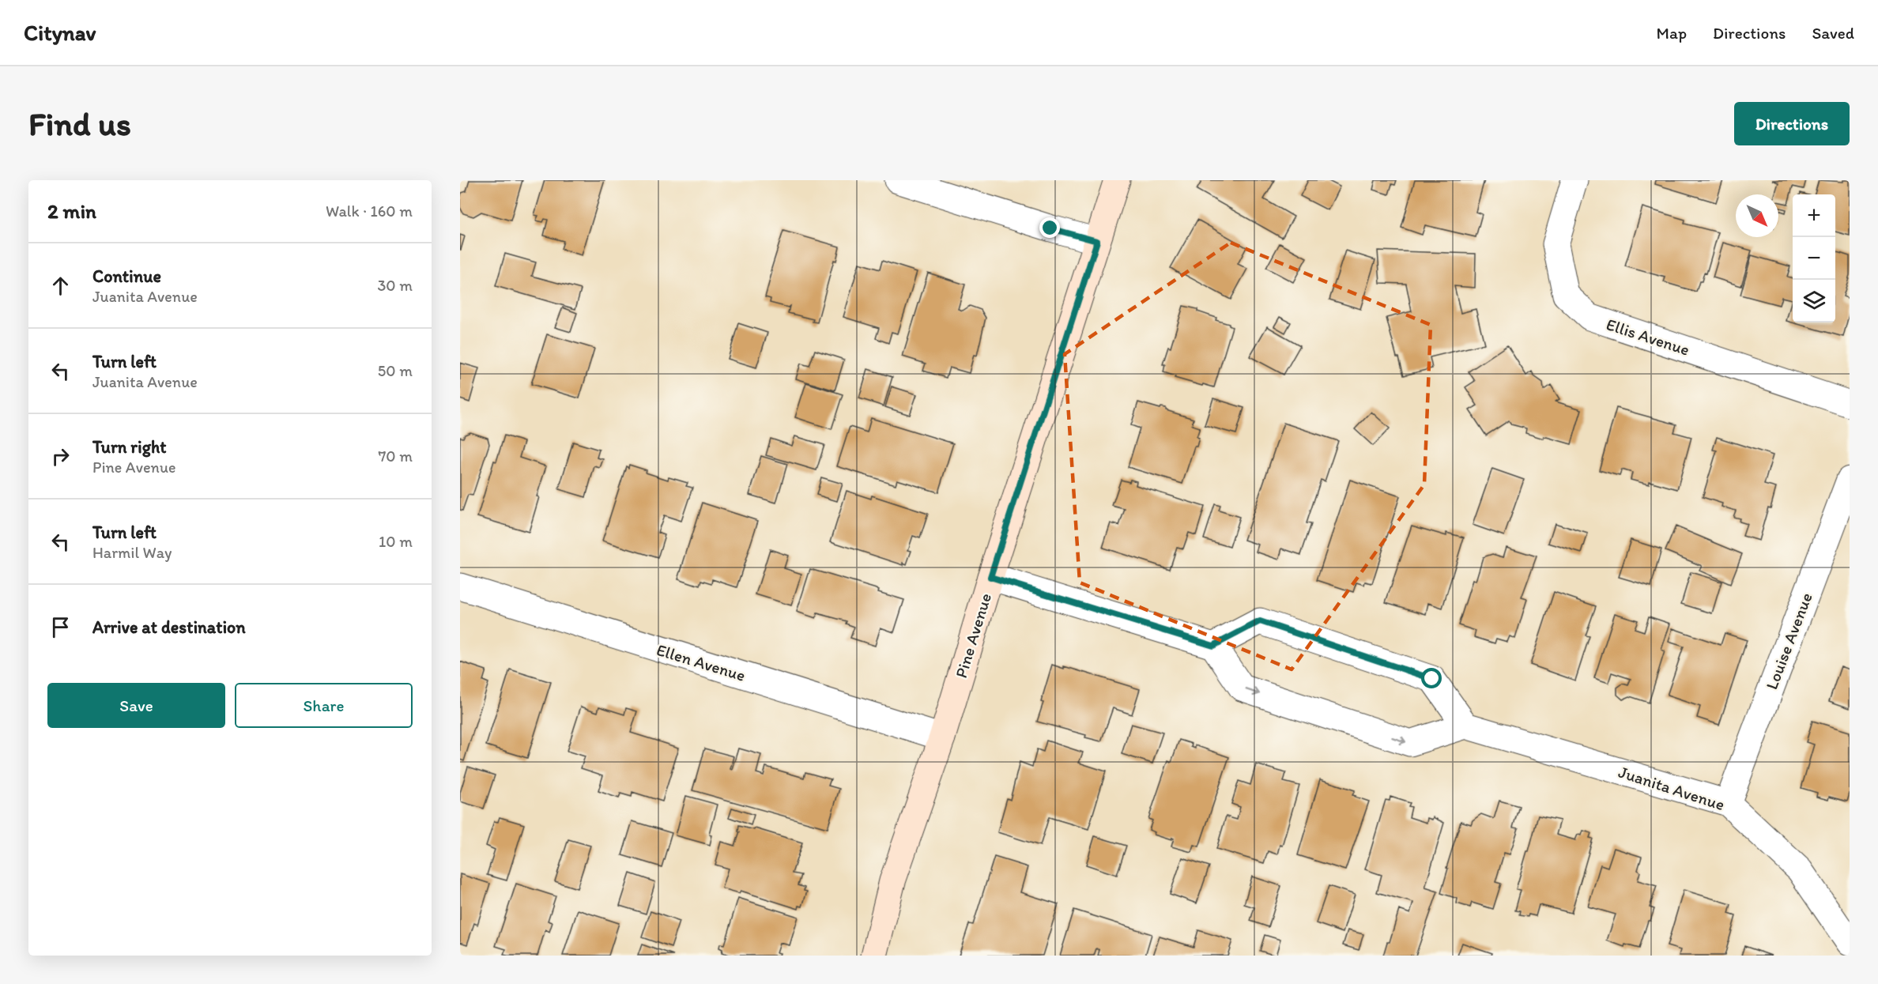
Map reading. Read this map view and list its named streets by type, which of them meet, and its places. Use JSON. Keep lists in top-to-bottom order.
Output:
{
  "streets": {
    "street": [
      "Ellis Avenue",
      "Pine Avenue",
      "Louise Avenue",
      "Ellen Avenue",
      "Juanita Avenue"
    ]
  },
  "crossings": [
    ["Pine Avenue", "Ellen Avenue"],
    ["Louise Avenue", "Juanita Avenue"]
  ],
  "north": "bottom right",
  "page": {
    "header": "Citynav",
    "nav": ["Map", "Directions", "Saved"],
    "buttons": [
      "Directions",
      ["Save", "Share"]
    ],
    "title": "Find us",
    "heading": ["2 min", "Walk · 160 m"],
    "map_buttons": ["+", "−"],
    "list": [
      ["Continue", "Juanita Avenue", "30 m"],
      ["Turn left", "Juanita Avenue", "50 m"],
      ["Turn right", "Pine Avenue", "70 m"],
      ["Turn left", "Harmil Way", "10 m"],
      "Arrive at destination"
    ]
  }
}
